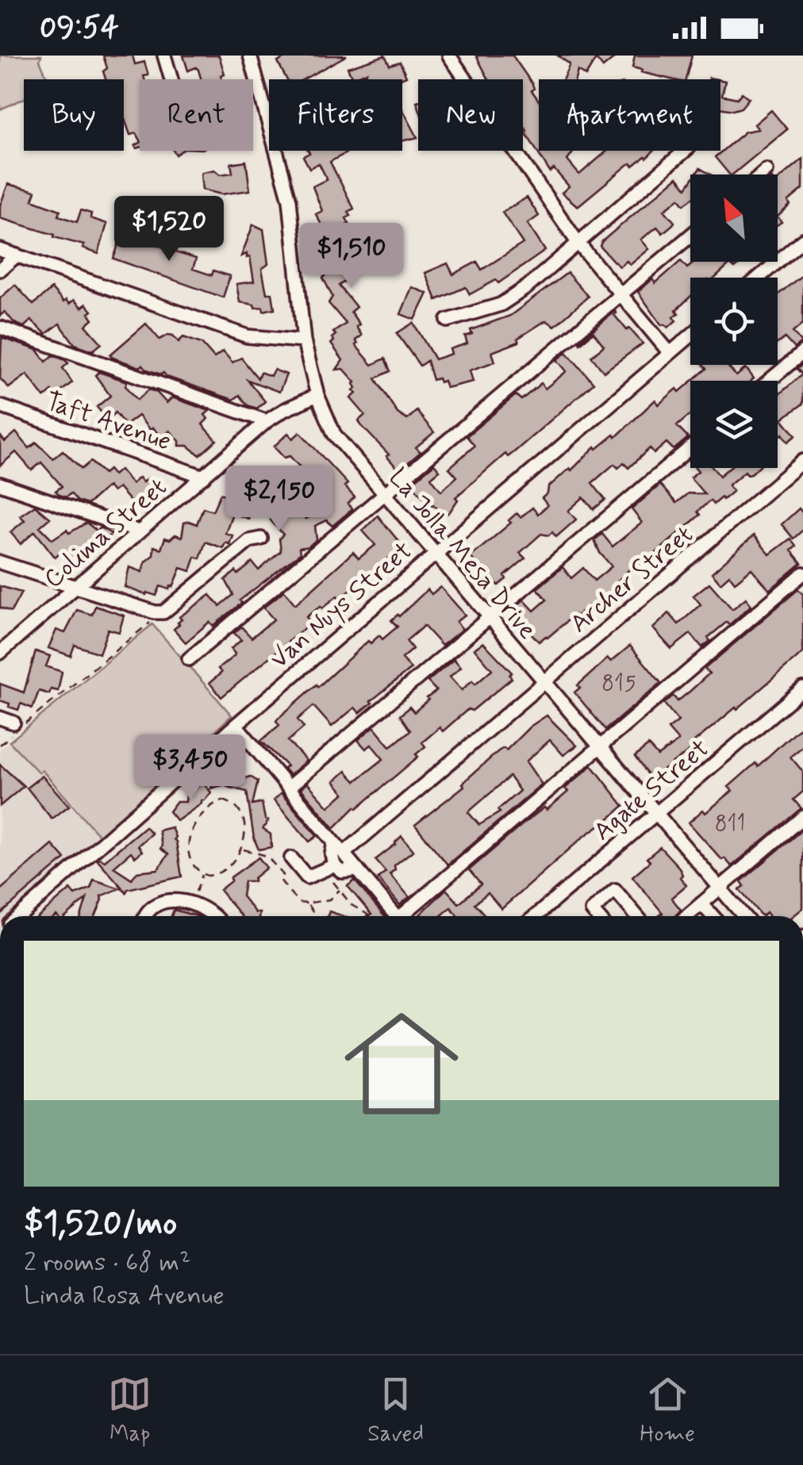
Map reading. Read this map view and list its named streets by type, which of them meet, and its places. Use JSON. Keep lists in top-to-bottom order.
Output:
{
  "streets": {
    "street": [
      "Taft Avenue",
      "Colima Street",
      "La Jolla Mesa Drive",
      "Archer Street",
      "Van Nuys Street",
      "Agate Street"
    ]
  },
  "crossings": [
    ["Taft Avenue", "Colima Street"],
    ["Colima Street", "La Jolla Mesa Drive"],
    ["La Jolla Mesa Drive", "Archer Street"],
    ["La Jolla Mesa Drive", "Van Nuys Street"],
    ["La Jolla Mesa Drive", "Agate Street"]
  ],
  "house_numbers": ["815", "811"],
  "north": "top left",
  "page": {
    "status": "09:54",
    "chip": [
      "Buy",
      "Rent",
      "Filters",
      "New",
      "Apartment"
    ],
    "price": [
      "$1,520",
      "$1,510",
      "$2,150",
      "$3,450"
    ],
    "list": [
      {
        "name": "$1,520/mo",
        "note": "2 rooms · 68 m² · Linda Rosa Avenue"
      }
    ],
    "tabs": ["Map", "Saved", "Home"]
  }
}
